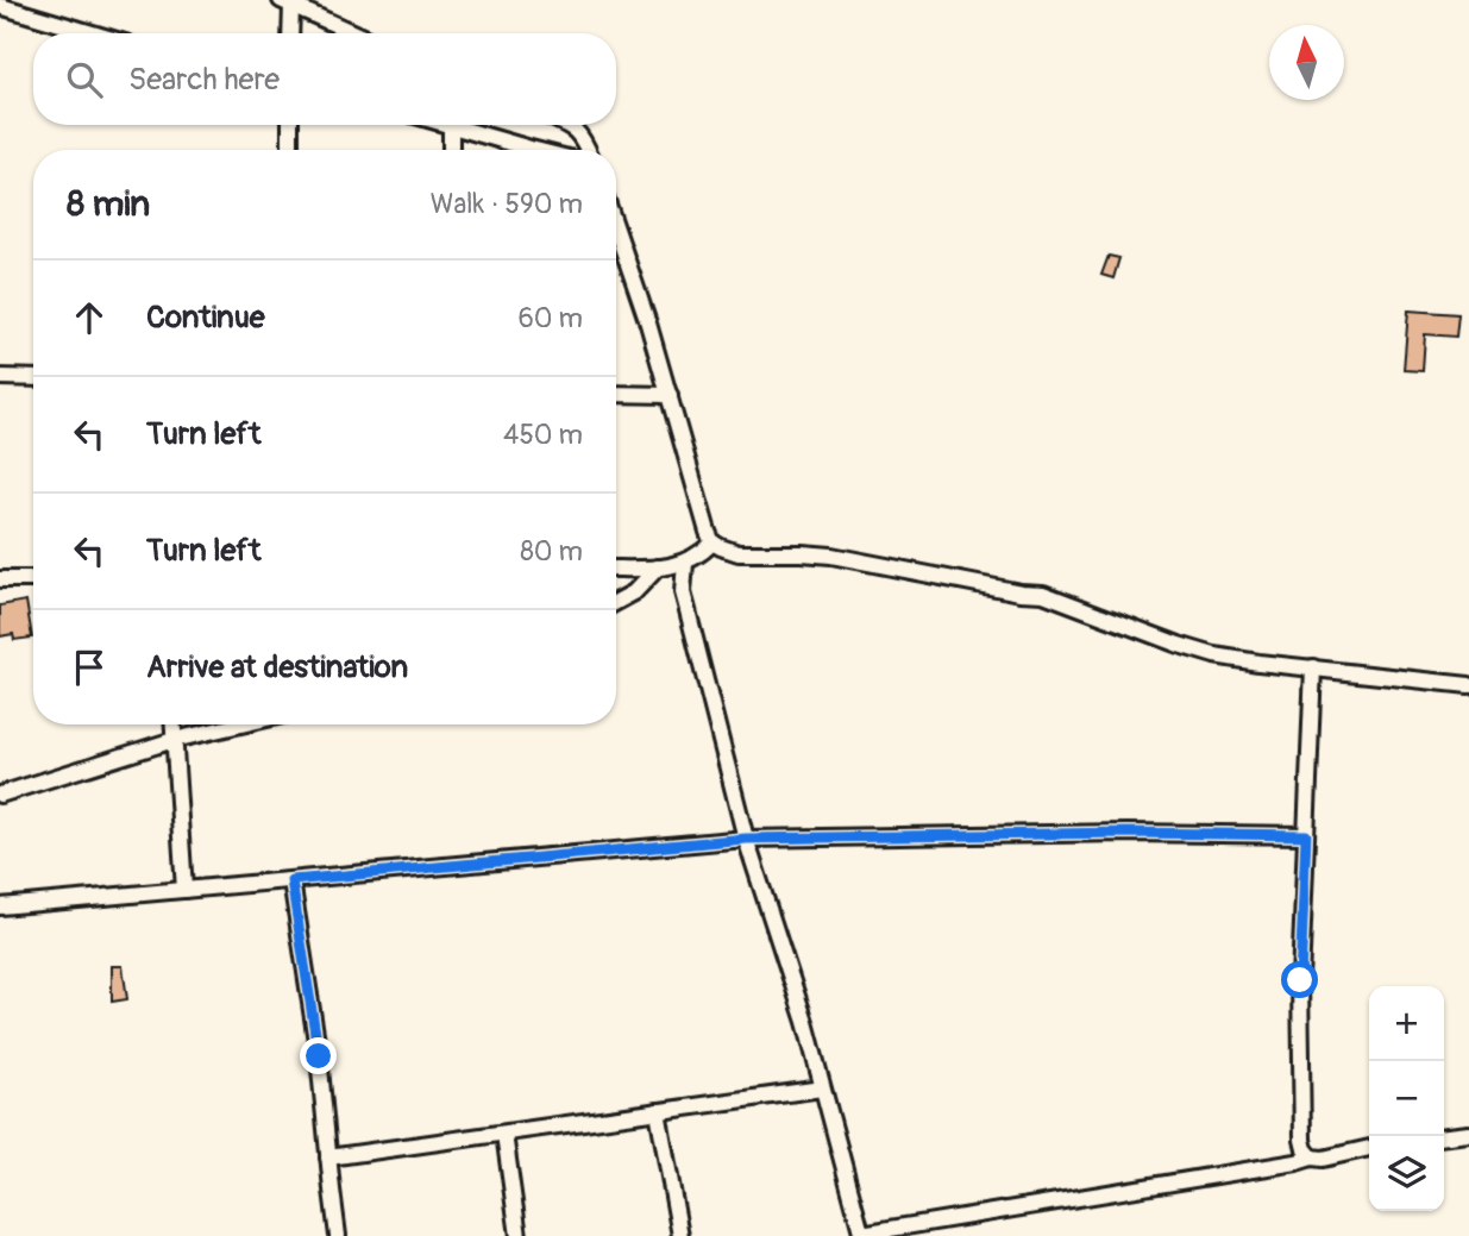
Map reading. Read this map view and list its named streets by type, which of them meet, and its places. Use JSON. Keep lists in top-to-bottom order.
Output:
{
  "north": "top",
  "page": {
    "search": "Search here",
    "heading": ["8 min", "Walk · 590 m"],
    "list": [
      ["Continue", "60 m"],
      ["Turn left", "450 m"],
      ["Turn left", "80 m"],
      "Arrive at destination"
    ],
    "map_buttons": ["+", "−"]
  }
}
